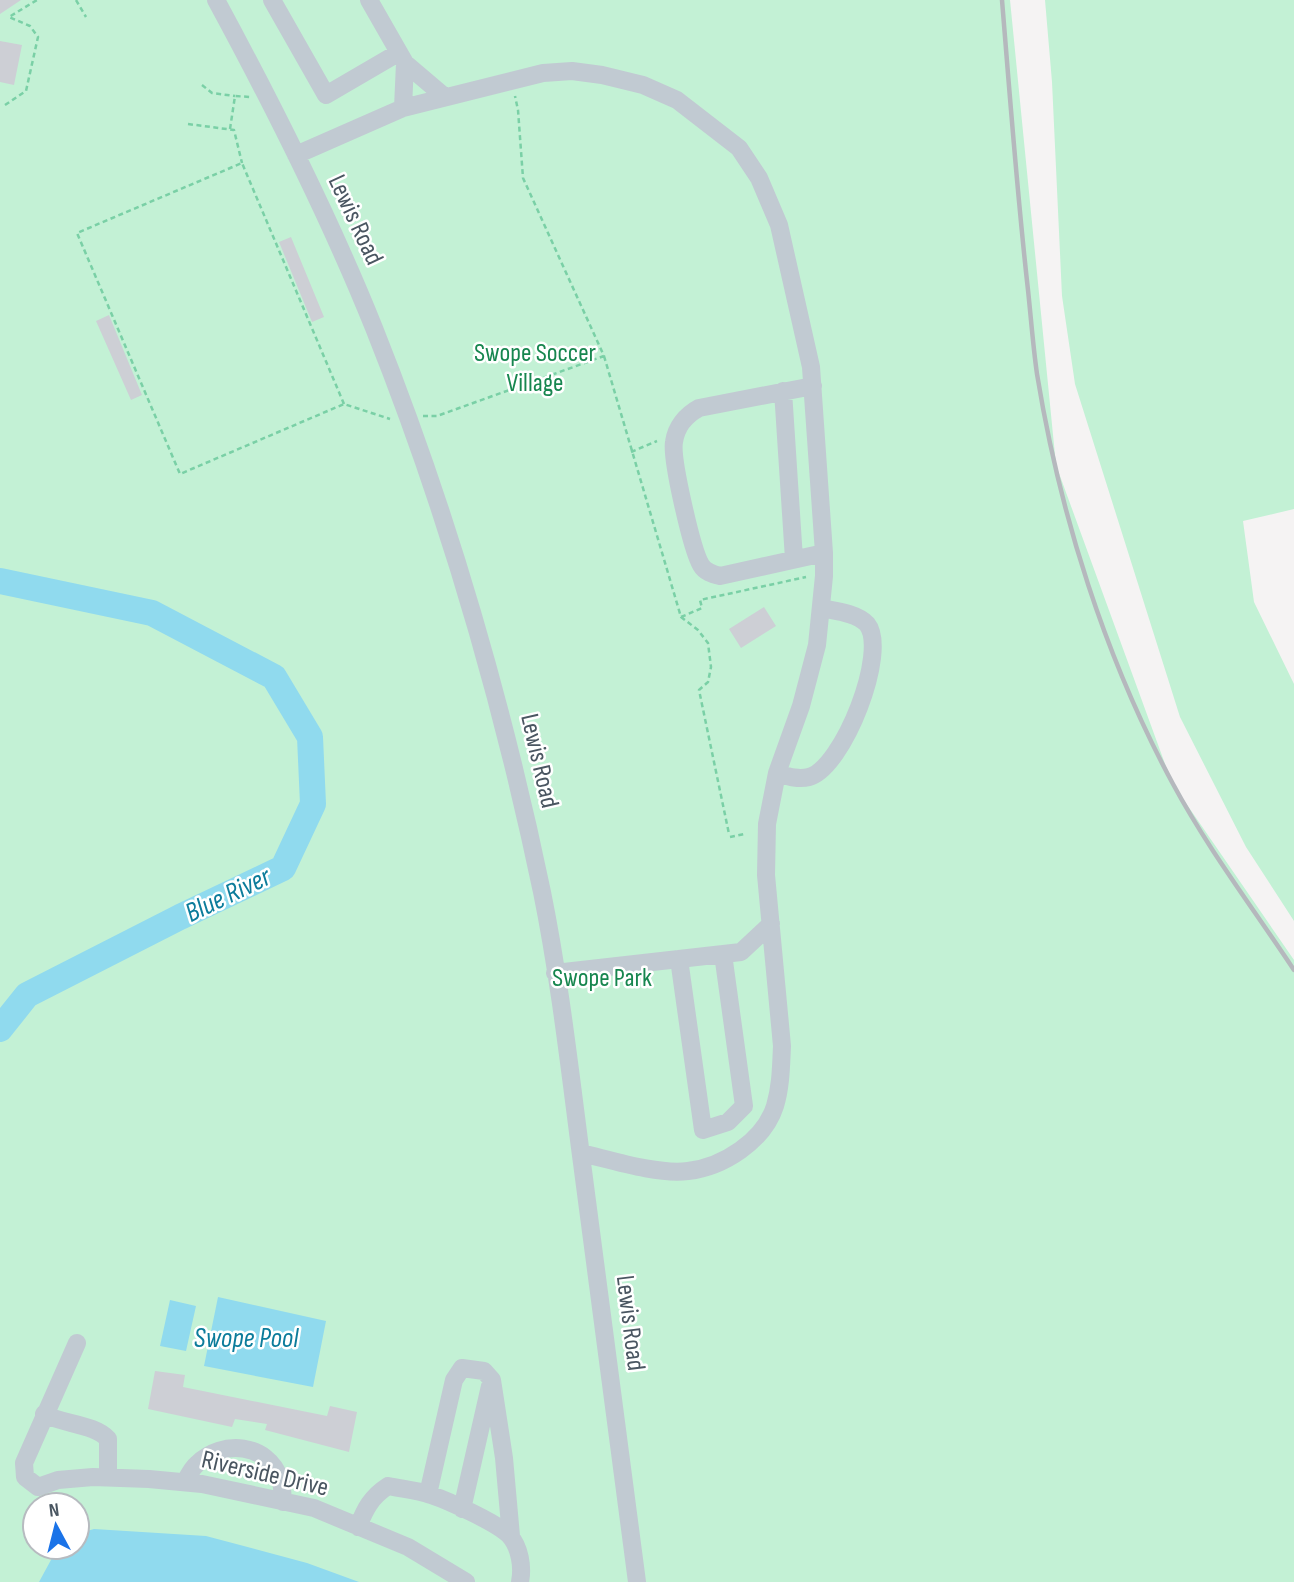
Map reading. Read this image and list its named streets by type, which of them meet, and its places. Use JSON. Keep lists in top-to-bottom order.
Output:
{
  "streets": {
    "street": ["Lewis Road", "Riverside Drive"]
  },
  "water": ["Blue River", "Swope Pool"],
  "parks": ["Swope Soccer Village", "Swope Park"],
  "north": "top"
}
